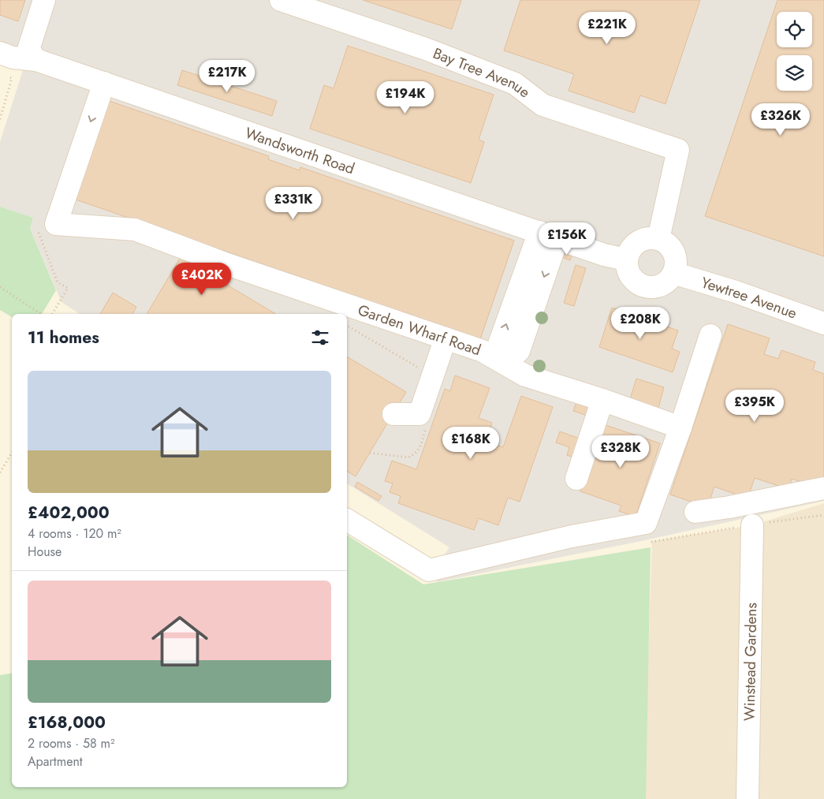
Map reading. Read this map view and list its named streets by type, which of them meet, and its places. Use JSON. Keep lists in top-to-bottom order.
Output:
{
  "streets": {
    "street": [
      "Bay Tree Avenue",
      "Wandsworth Road",
      "Yewtree Avenue",
      "Garden Wharf Road",
      "Winstead Gardens"
    ]
  },
  "crossings": [
    ["Bay Tree Avenue", "Wandsworth Road"],
    ["Bay Tree Avenue", "Yewtree Avenue"],
    ["Wandsworth Road", "Yewtree Avenue"]
  ],
  "page": {
    "price": [
      "£221K",
      "£217K",
      "£194K",
      "£326K",
      "£331K",
      "£156K",
      "£402K",
      "£208K",
      "£395K",
      "£168K",
      "£328K"
    ],
    "heading": "11 homes",
    "list": [
      {
        "name": "£402,000",
        "note": "4 rooms · 120 m² · House"
      },
      {
        "name": "£168,000",
        "note": "2 rooms · 58 m² · Apartment"
      }
    ]
  }
}
